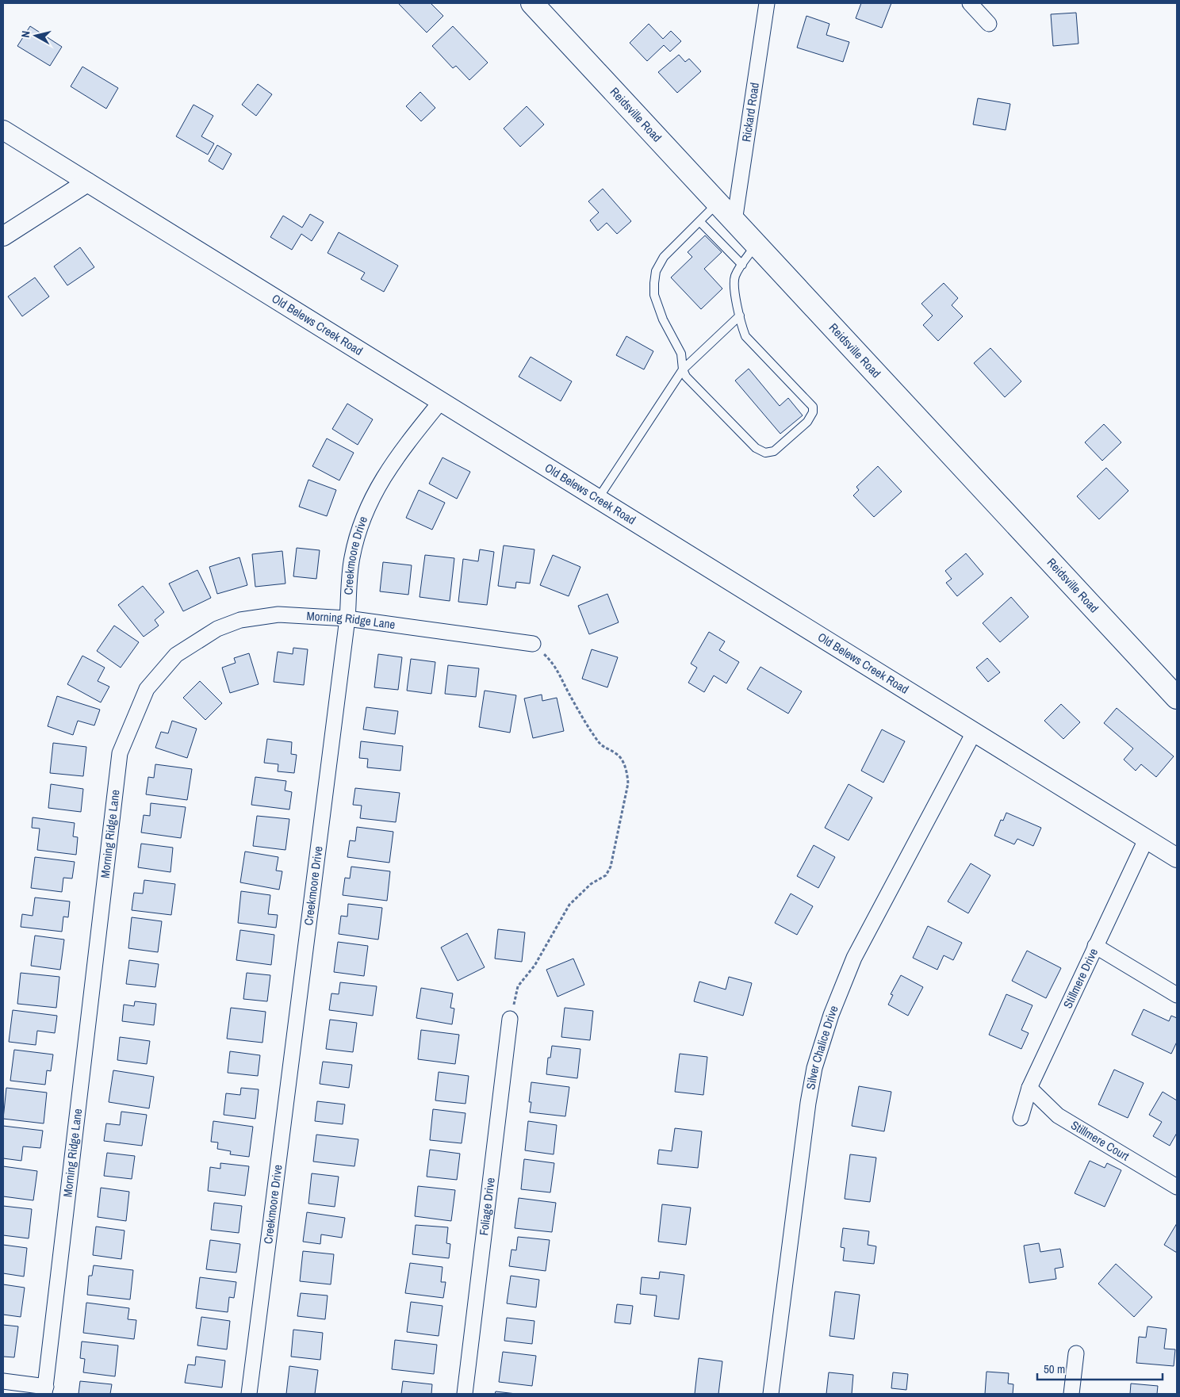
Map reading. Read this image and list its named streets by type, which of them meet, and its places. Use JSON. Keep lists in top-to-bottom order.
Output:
{
  "streets": {
    "highway": ["Reidsville Road"],
    "street": [
      "Rickard Road",
      "Old Belews Creek Road",
      "Creekmoore Drive",
      "Morning Ridge Lane",
      "Stillmere Drive",
      "Silver Chalice Drive",
      "Stillmere Court",
      "Foliage Drive"
    ]
  },
  "crossings": [
    ["Rickard Road", "Reidsville Road"],
    ["Old Belews Creek Road", "Creekmoore Drive"],
    ["Old Belews Creek Road", "Stillmere Drive"],
    ["Old Belews Creek Road", "Silver Chalice Drive"],
    ["Creekmoore Drive", "Morning Ridge Lane"],
    ["Stillmere Drive", "Stillmere Court"]
  ],
  "scale_bar": "50 m",
  "north": "left"
}
